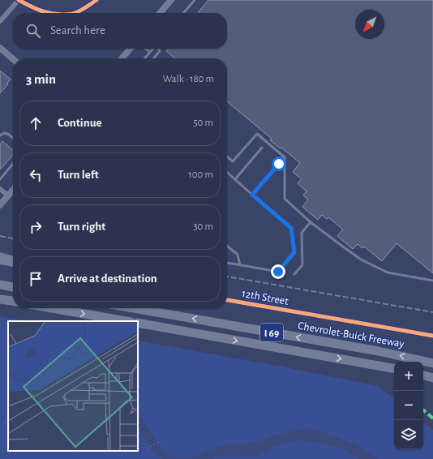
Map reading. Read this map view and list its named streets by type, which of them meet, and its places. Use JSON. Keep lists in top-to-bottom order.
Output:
{
  "streets": {
    "highway": ["I 69", "Chevrolet-Buick Freeway"],
    "street": ["12th Street"]
  },
  "north": "bottom left",
  "page": {
    "search": "Search here",
    "heading": ["3 min", "Walk · 180 m"],
    "list": [
      ["Continue", "50 m"],
      ["Turn left", "100 m"],
      ["Turn right", "30 m"],
      "Arrive at destination"
    ],
    "map_buttons": ["+", "−"]
  }
}
